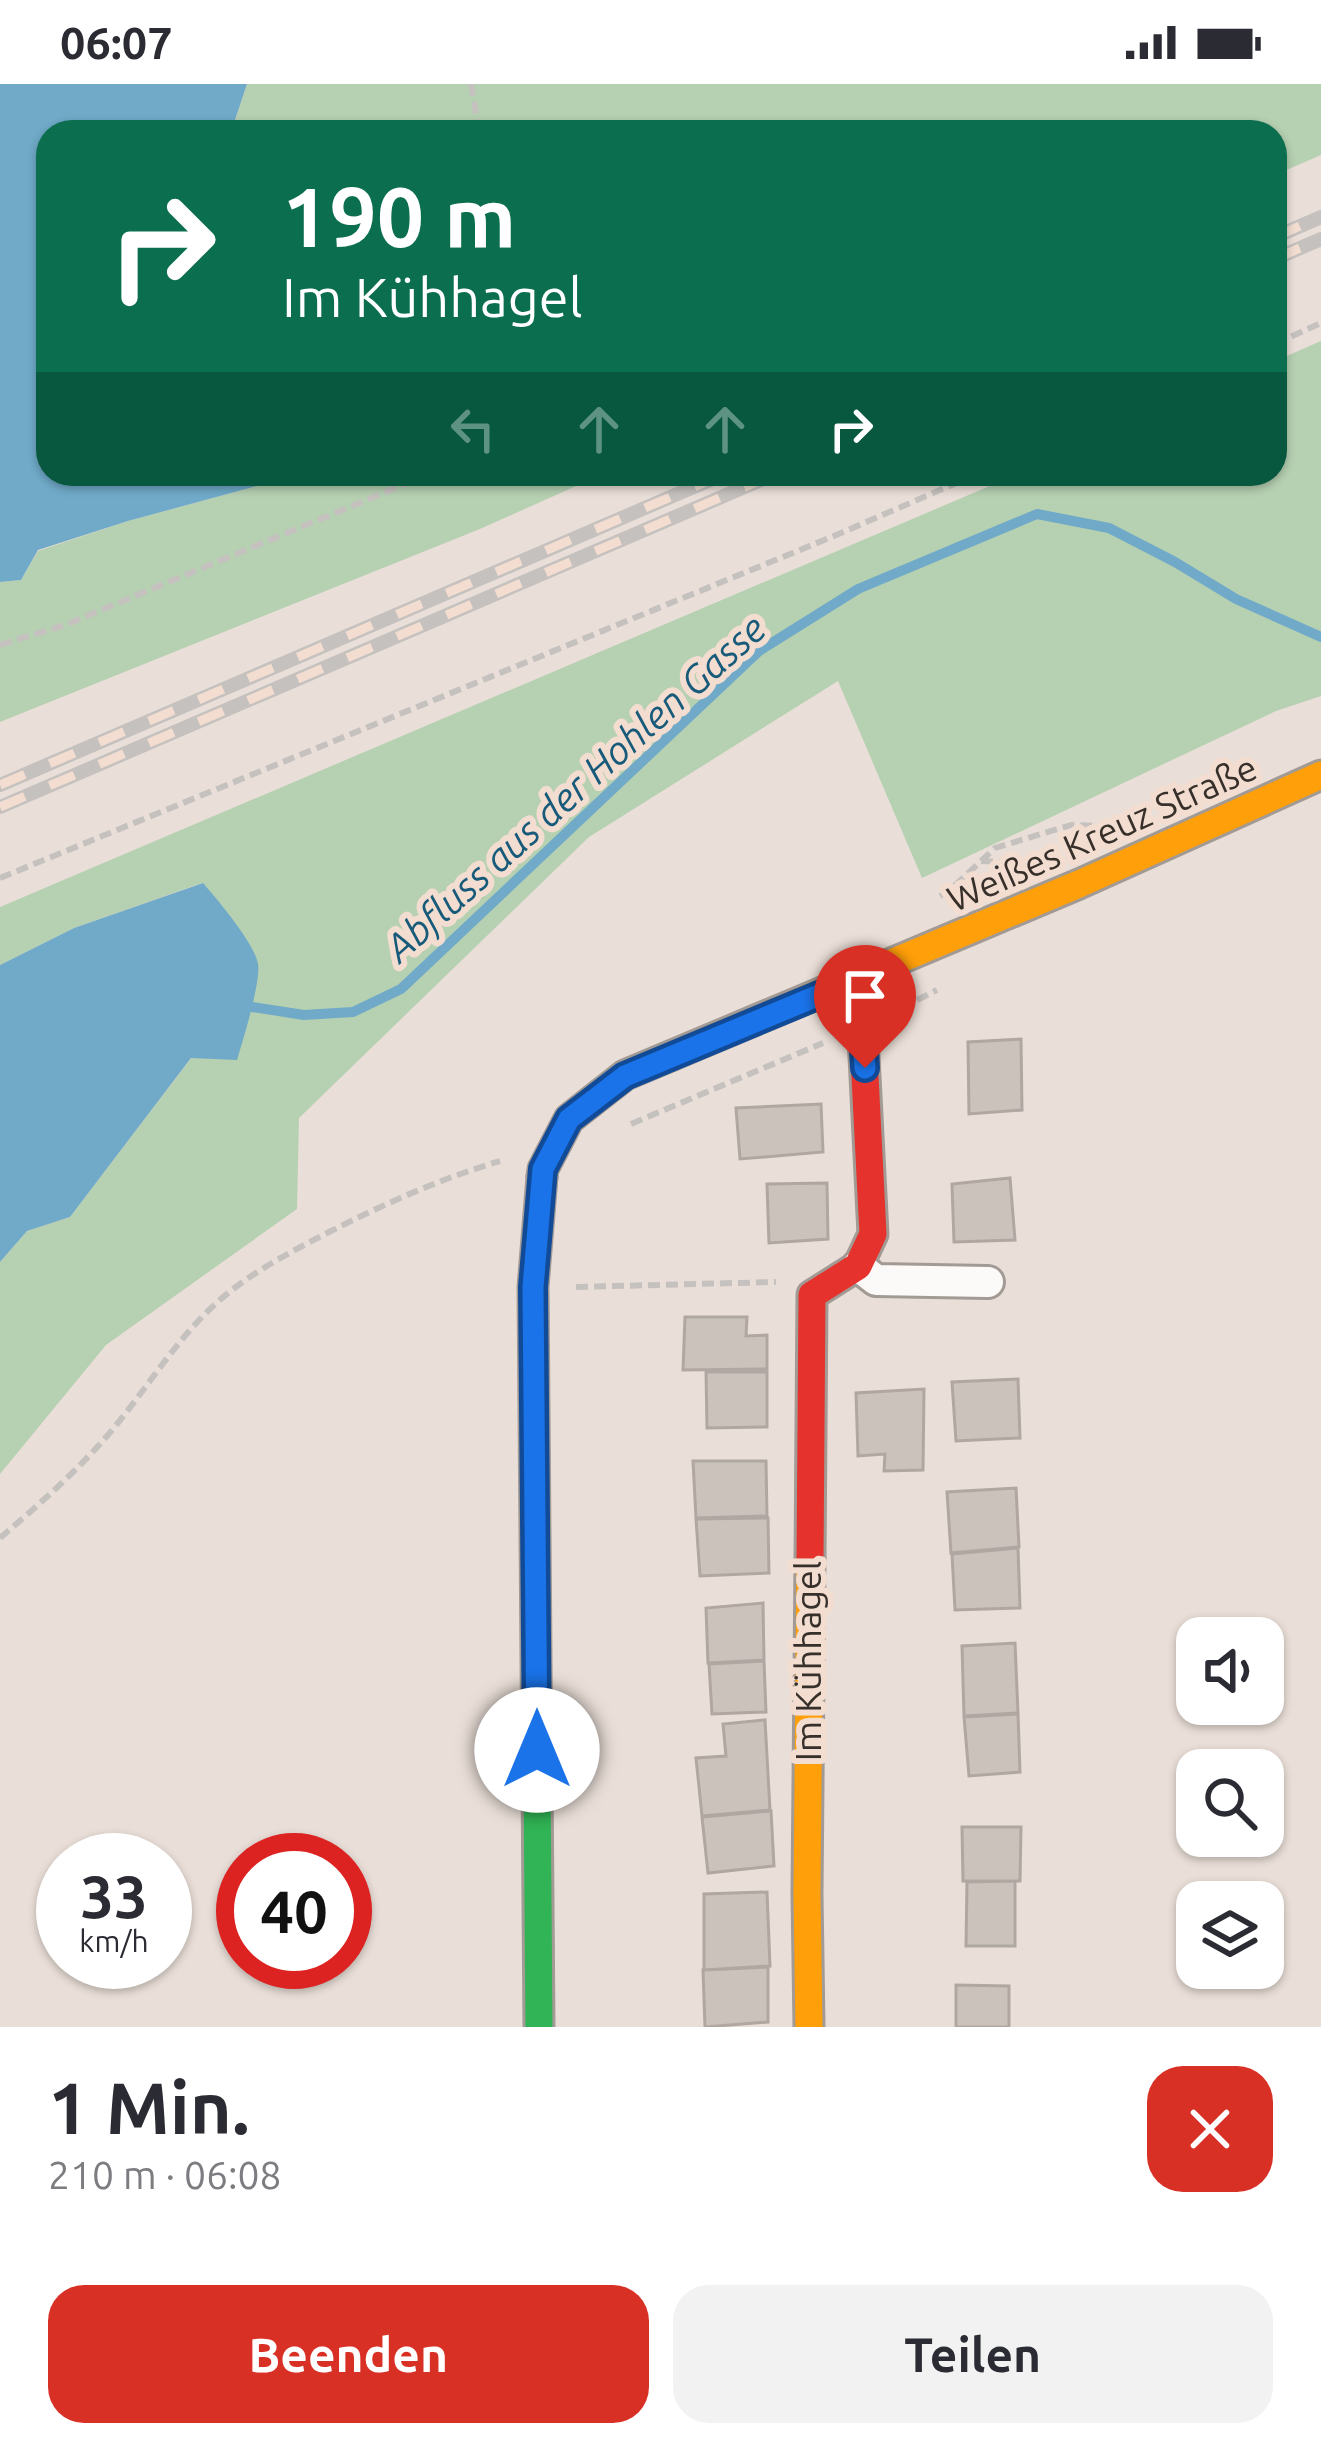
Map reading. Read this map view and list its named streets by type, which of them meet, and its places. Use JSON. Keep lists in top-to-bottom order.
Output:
{
  "streets": {
    "street": ["Weißes Kreuz Straße", "Im Kühhagel"]
  },
  "water": ["Abfluss aus der Hohlen Gasse"],
  "page": {
    "status": "06:07",
    "turn": ["190 m", "Im Kühhagel"],
    "speed": "33 km/h",
    "limit": "40",
    "heading": ["1 Min.", "210 m · 06:08"],
    "buttons": ["Beenden", "Teilen"]
  }
}
